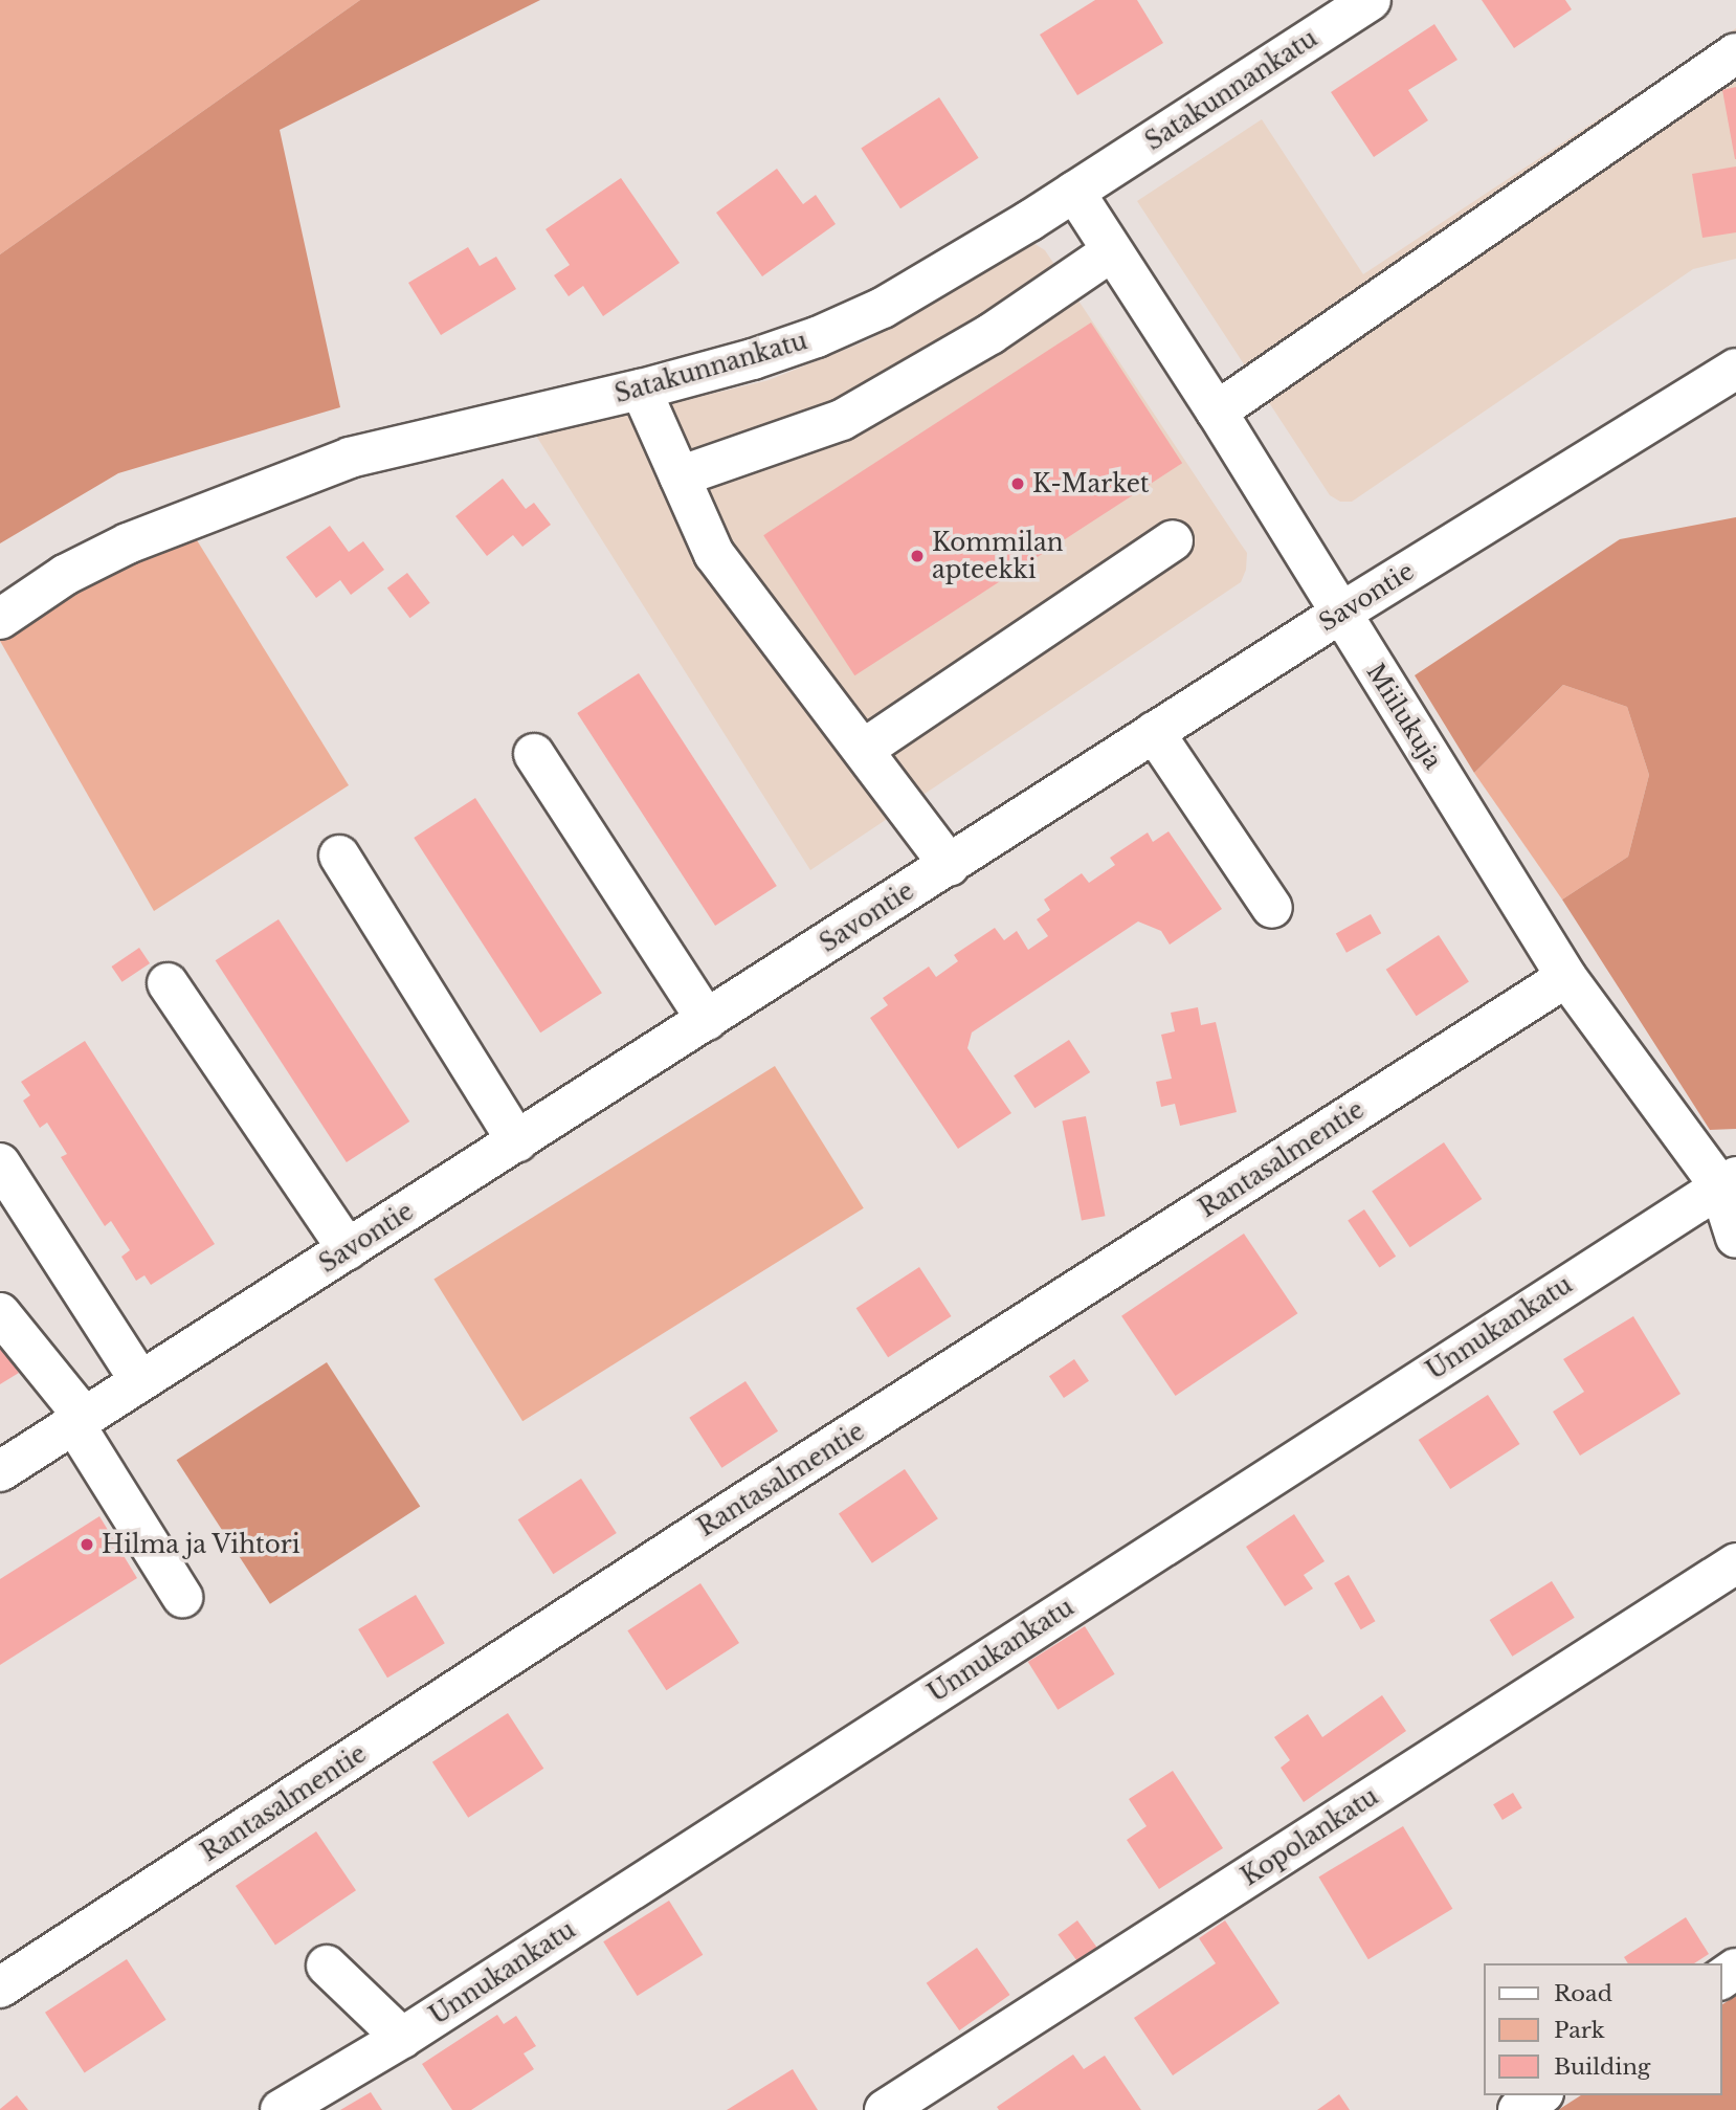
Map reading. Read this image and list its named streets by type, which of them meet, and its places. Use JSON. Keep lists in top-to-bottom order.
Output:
{
  "streets": {
    "street": [
      "Satakunnankatu",
      "Savontie",
      "Miilukuja",
      "Rantasalmentie",
      "Unnukankatu",
      "Kopolankatu"
    ]
  },
  "crossings": [
    ["Satakunnankatu", "Miilukuja"],
    ["Savontie", "Miilukuja"],
    ["Miilukuja", "Rantasalmentie"],
    ["Miilukuja", "Unnukankatu"]
  ],
  "places": ["K-Market", "Kommilan apteekki", "Hilma ja Vihtori"],
  "legend": ["Road", "Park", "Building"]
}
